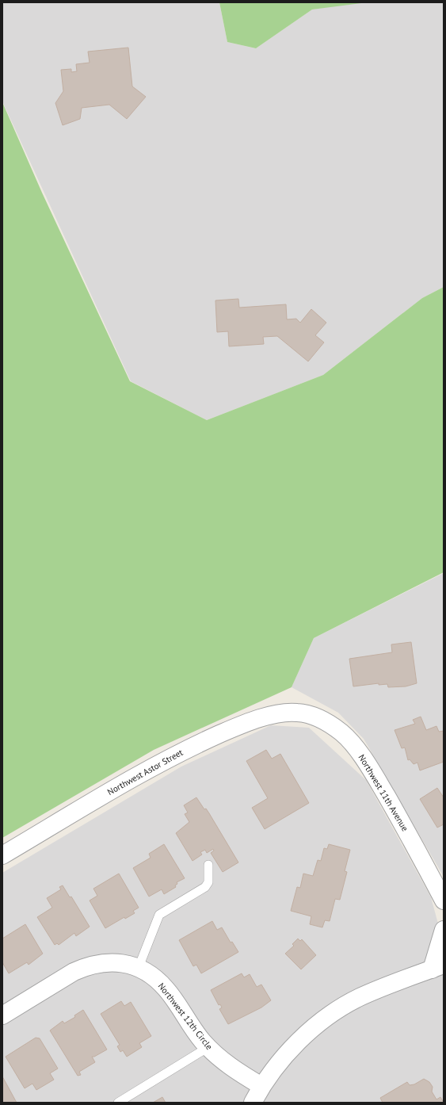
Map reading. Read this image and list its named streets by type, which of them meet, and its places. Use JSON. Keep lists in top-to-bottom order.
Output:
{
  "streets": {
    "street": ["Northwest Astor Street", "Northwest 11th Avenue", "Northwest 12th Circle"]
  },
  "crossings": [
    ["Northwest Astor Street", "Northwest 11th Avenue"]
  ]
}
